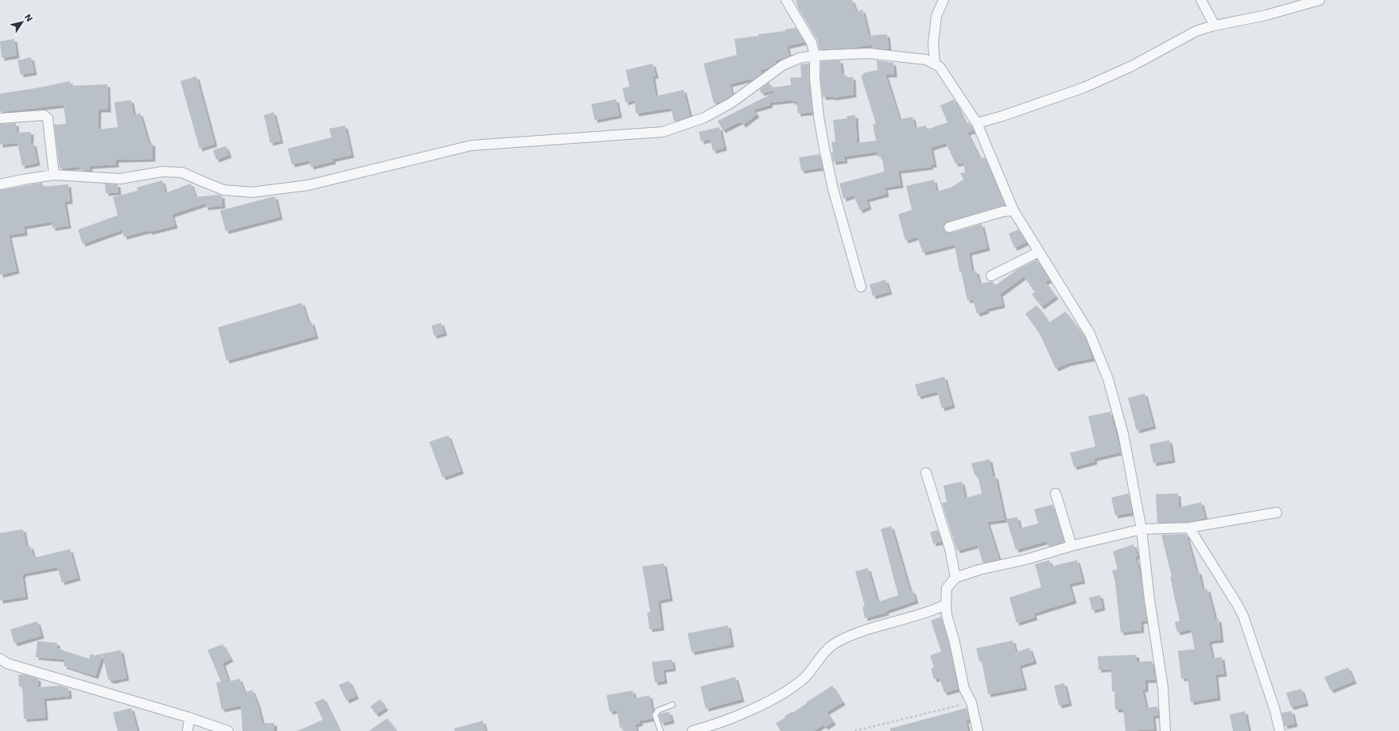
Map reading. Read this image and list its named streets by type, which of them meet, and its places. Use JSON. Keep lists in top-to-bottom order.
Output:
{
  "north": "top right"
}
